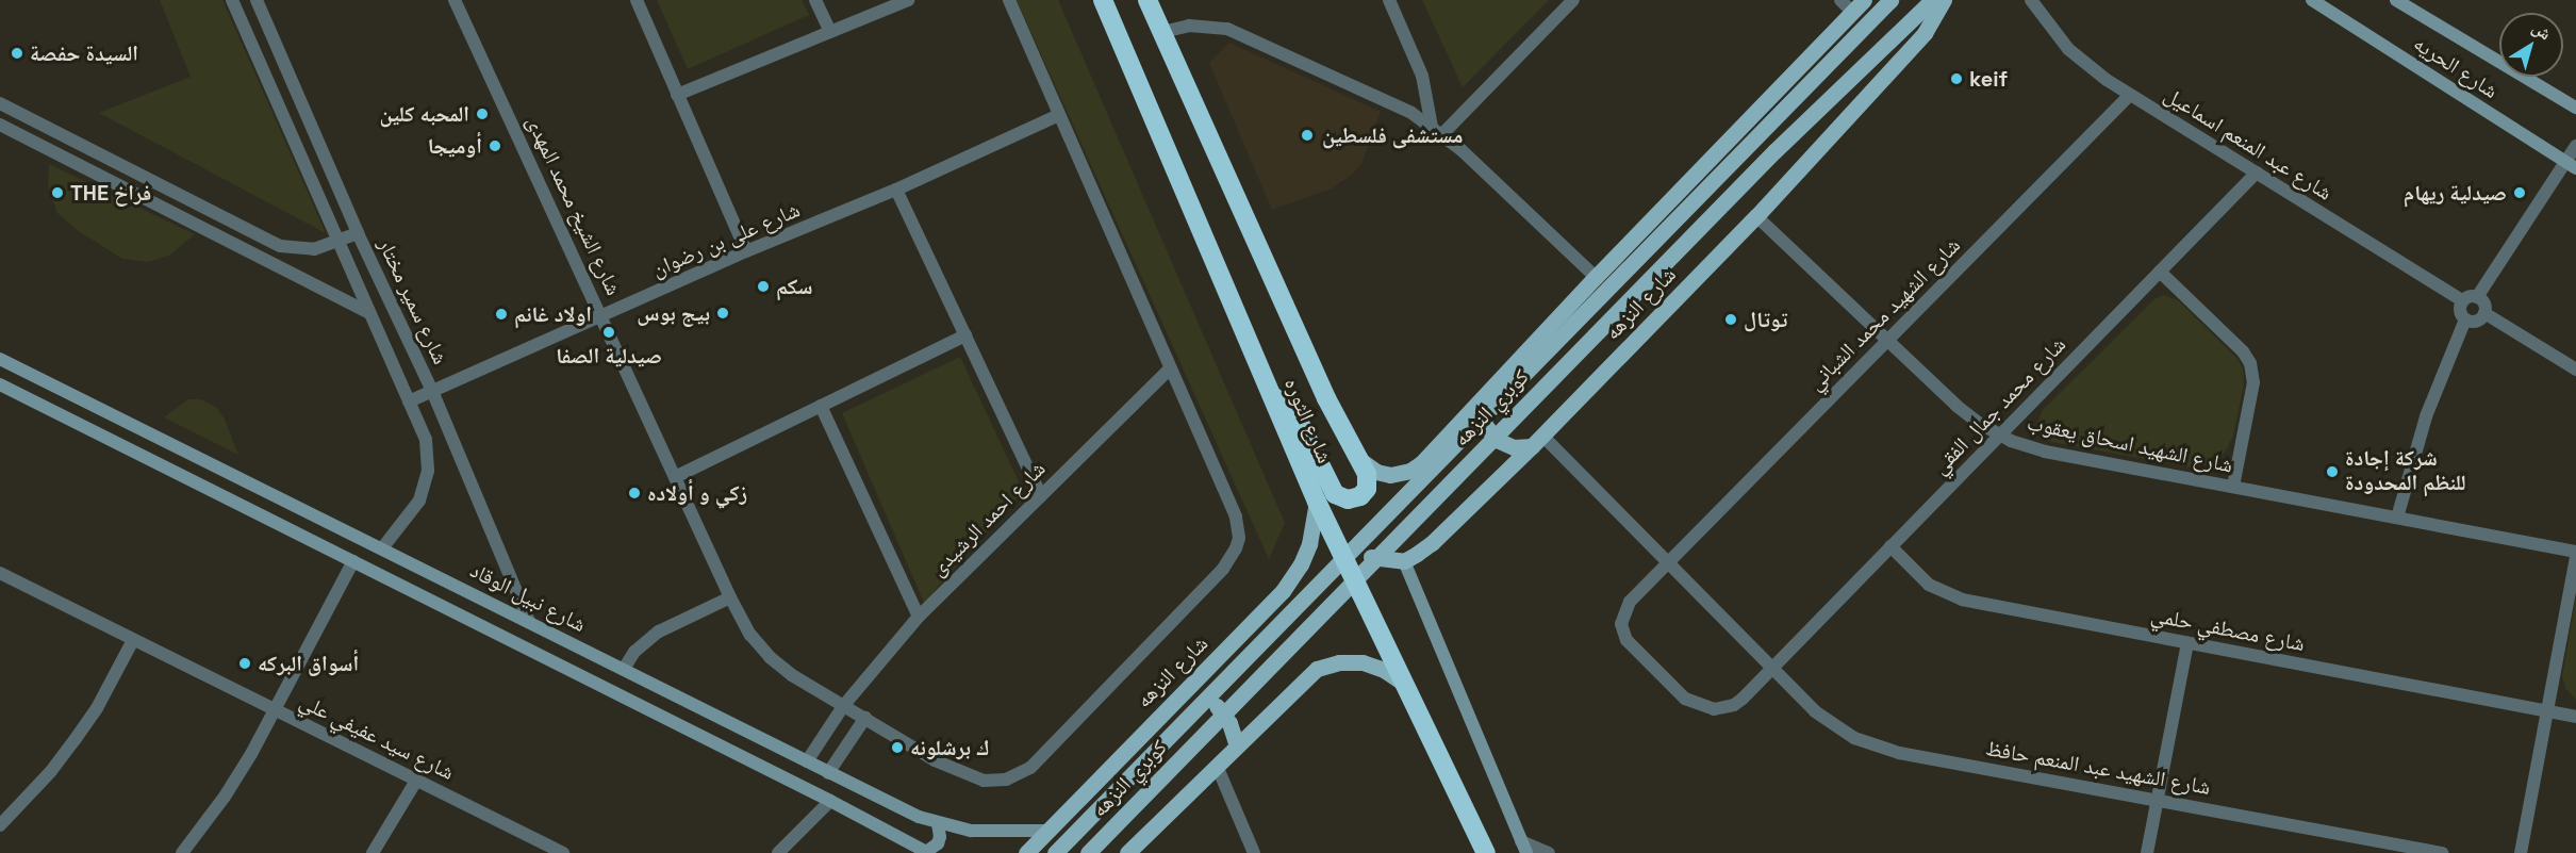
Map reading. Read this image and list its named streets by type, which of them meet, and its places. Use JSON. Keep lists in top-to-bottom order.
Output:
{
  "streets": {
    "highway": ["شارع الثوره"],
    "main road": ["شارع النزهه", "كوبري النزهه"],
    "street": [
      "شارع الحريه",
      "شارع عبد المنعم اسماعيل",
      "شارع الشيخ محمد المهدى",
      "شارع على بن رضوان",
      "شارع سمير مختار",
      "شارع الشهيد محمد الشباني",
      "شارع محمد جمال الفقي",
      "شارع الشهيد اسحاق يعقوب",
      "شارع احمد الرشيدى",
      "شارع نبيل الوقاد",
      "شارع مصطفي حلمي",
      "شارع سيد عفيفي علي",
      "شارع الشهيد عبد المنعم حافظ"
    ]
  },
  "crossings": [
    ["شارع عبد المنعم اسماعيل", "شارع الشهيد محمد الشباني"],
    ["شارع عبد المنعم اسماعيل", "شارع محمد جمال الفقي"],
    ["شارع الشيخ محمد المهدى", "شارع على بن رضوان"],
    ["شارع الشيخ محمد المهدى", "شارع احمد الرشيدى"],
    ["شارع على بن رضوان", "شارع سمير مختار"],
    ["شارع سمير مختار", "شارع نبيل الوقاد"],
    ["شارع النزهه", "شارع الثوره"],
    ["شارع النزهه", "شارع الشهيد اسحاق يعقوب"],
    ["شارع النزهه", "شارع نبيل الوقاد"],
    ["شارع النزهه", "شارع الشهيد عبد المنعم حافظ"],
    ["شارع الشهيد محمد الشباني", "شارع الشهيد اسحاق يعقوب"],
    ["شارع الشهيد محمد الشباني", "شارع الشهيد عبد المنعم حافظ"],
    ["شارع محمد جمال الفقي", "شارع الشهيد اسحاق يعقوب"],
    ["شارع محمد جمال الفقي", "شارع مصطفي حلمي"],
    ["شارع محمد جمال الفقي", "شارع الشهيد عبد المنعم حافظ"],
    ["شارع احمد الرشيدى", "شارع نبيل الوقاد"]
  ],
  "places": [
    "السيدة حفصة",
    "keif",
    "المحبه كلين",
    "مستشفى فلسطين",
    "أوميجا",
    "THE فراخ",
    "صيدلية ريهام",
    "سكم",
    "بيج بوس",
    "اولاد غانم",
    "توتال",
    "صيدلية الصفا",
    "شركة إجادة للنظم المحدودة",
    "زكي و أولاده",
    "أسواق البركه",
    "ك برشلونه"
  ],
  "north": "top right"
}
